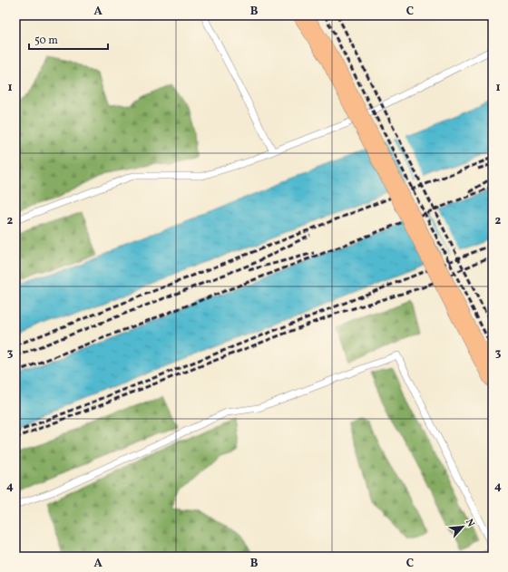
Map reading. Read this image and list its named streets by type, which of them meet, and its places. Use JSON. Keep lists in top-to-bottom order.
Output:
{
  "scale_bar": "50 m",
  "north": "top right",
  "grid": {
    "columns": ["A", "B", "C"],
    "rows": [
      "1",
      "2",
      "3",
      "4"
    ]
  }
}
